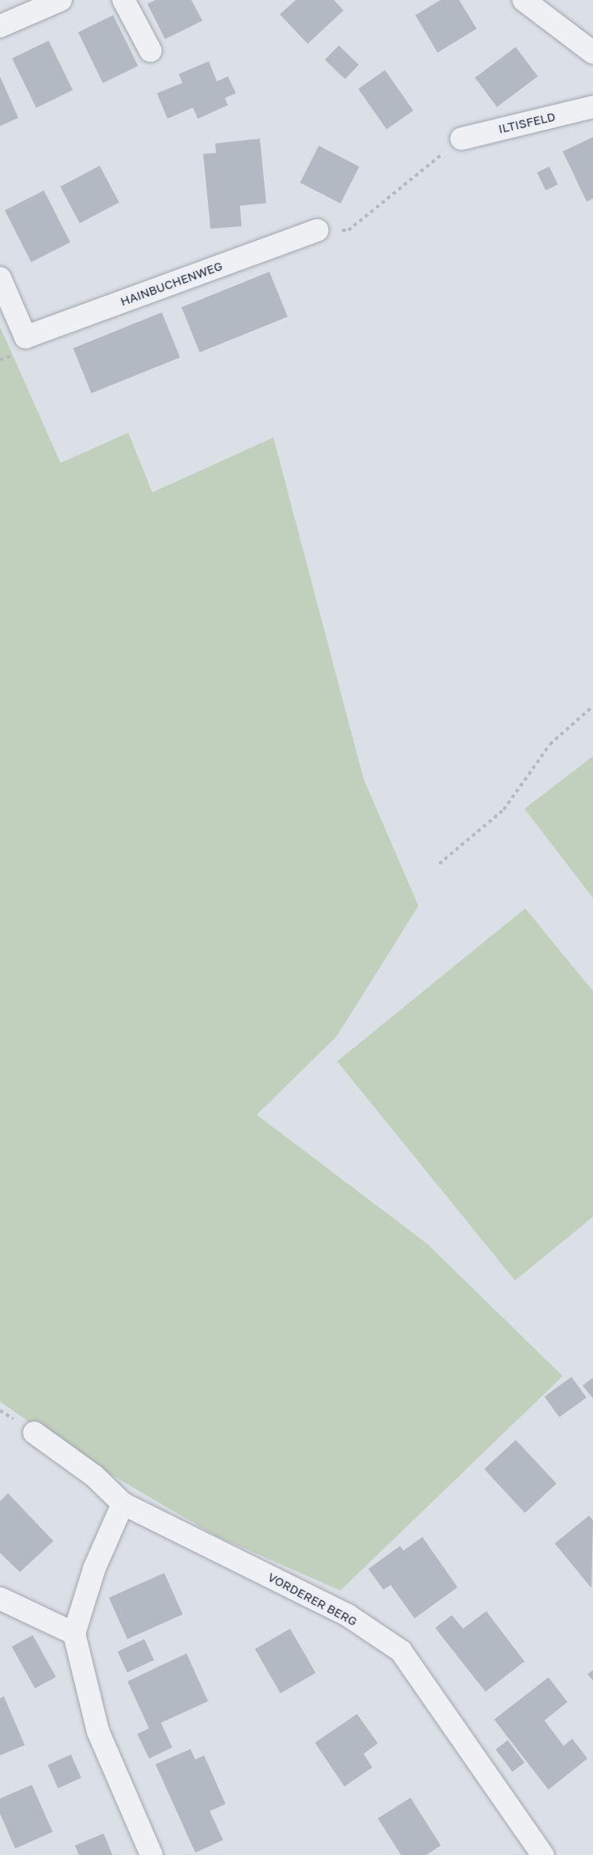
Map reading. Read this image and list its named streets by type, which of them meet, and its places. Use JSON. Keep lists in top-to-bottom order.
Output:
{
  "streets": {
    "street": ["ILTISFELD", "HAINBUCHENWEG", "VORDERER BERG"]
  }
}
